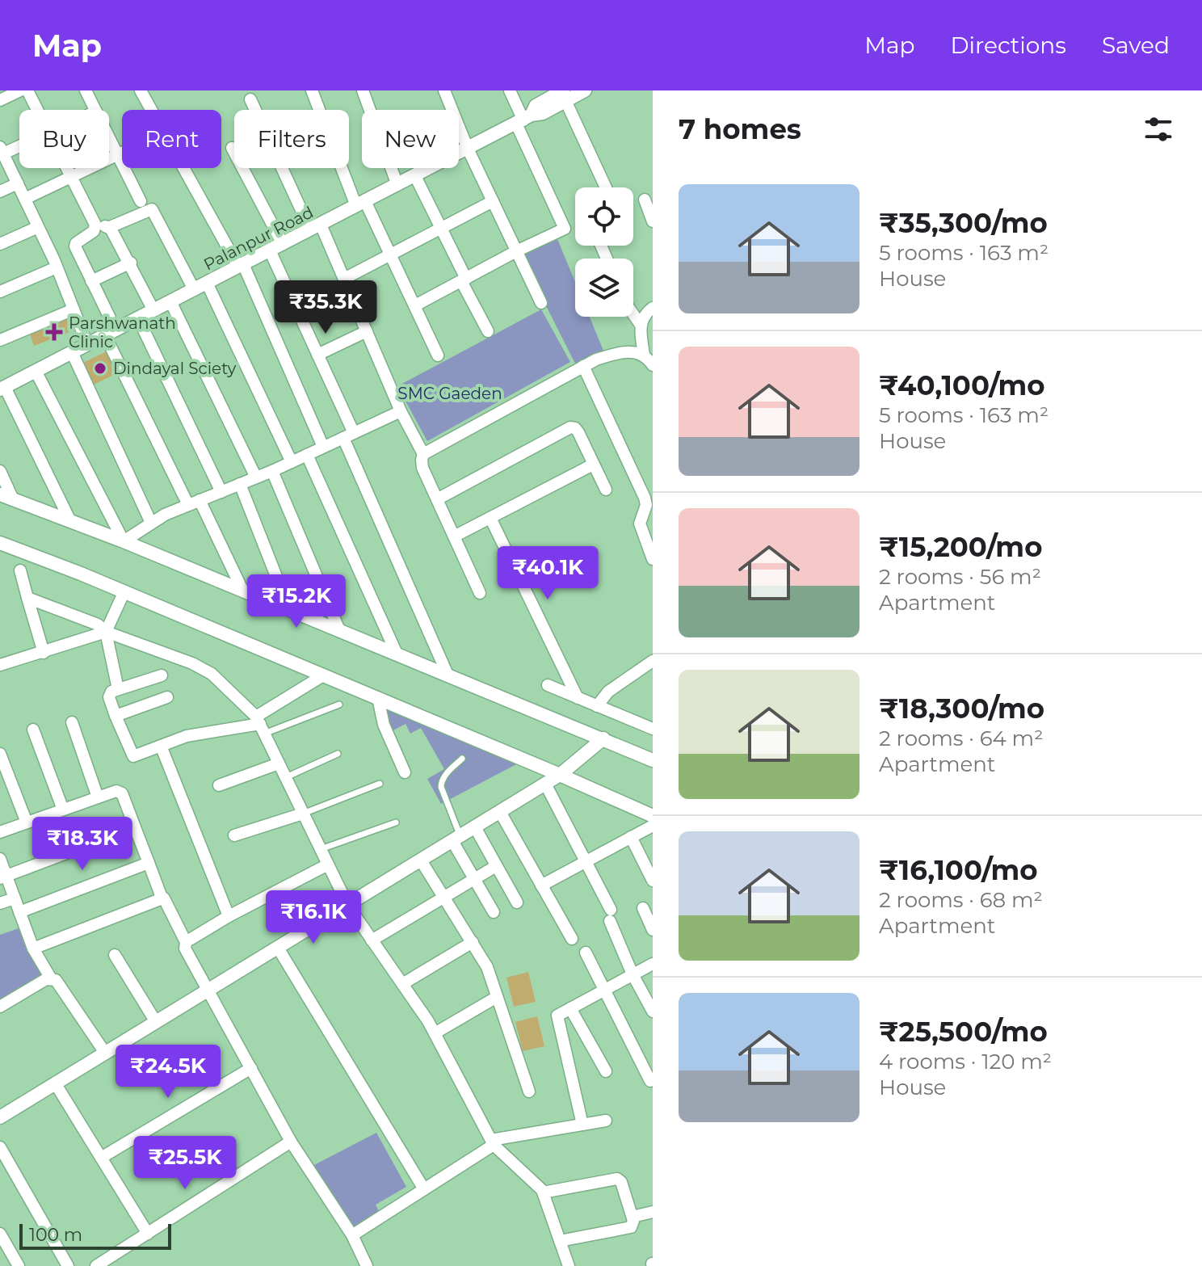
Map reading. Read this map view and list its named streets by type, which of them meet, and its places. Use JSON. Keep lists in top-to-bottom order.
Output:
{
  "streets": {
    "street": ["Palanpur Road"]
  },
  "parks": ["SMC Gaeden"],
  "places": {
    "health": ["Parshwanath Clinic"],
    "other": ["Dindayal Sciety"]
  },
  "scale_bar": "100 m",
  "page": {
    "header": "Map",
    "nav": ["Map", "Directions", "Saved"],
    "heading": "7 homes",
    "chip": [
      "Buy",
      "Rent",
      "Filters",
      "New"
    ],
    "list": [
      {
        "name": "₹35,300/mo",
        "note": "5 rooms · 163 m² · House"
      },
      {
        "name": "₹40,100/mo",
        "note": "5 rooms · 163 m² · House"
      },
      {
        "name": "₹15,200/mo",
        "note": "2 rooms · 56 m² · Apartment"
      },
      {
        "name": "₹18,300/mo",
        "note": "2 rooms · 64 m² · Apartment"
      },
      {
        "name": "₹16,100/mo",
        "note": "2 rooms · 68 m² · Apartment"
      },
      {
        "name": "₹25,500/mo",
        "note": "4 rooms · 120 m² · House"
      }
    ],
    "price": [
      "₹35.3K",
      "₹40.1K",
      "₹15.2K",
      "₹18.3K",
      "₹16.1K",
      "₹24.5K",
      "₹25.5K"
    ],
    "scale": "100 m"
  }
}
